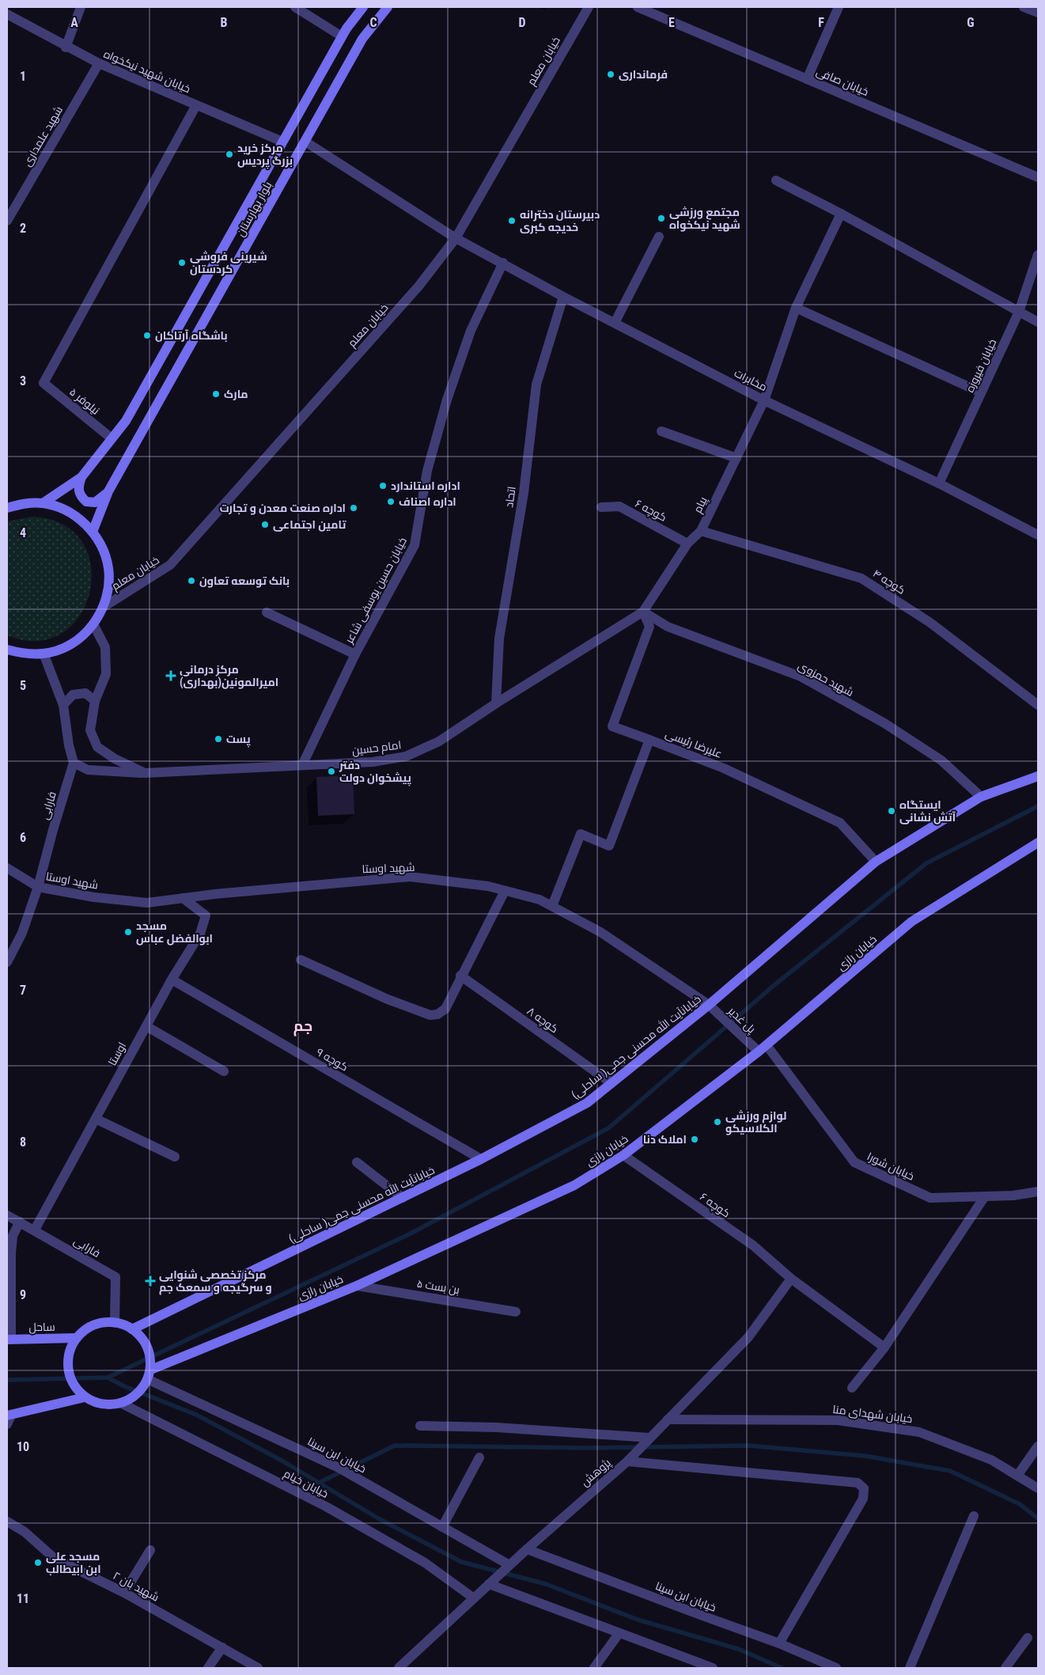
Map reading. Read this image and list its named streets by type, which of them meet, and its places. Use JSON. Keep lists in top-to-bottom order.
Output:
{
  "streets": {
    "main road": [
      "بلوار بهارستان",
      "خیابان رازی",
      "خیابانآیت الله محسنی جمی( ساحلی)",
      "ساحل"
    ],
    "street": [
      "خیابان معلم",
      "خیابان شهید نیکخواه",
      "خیابان صافی",
      "شهید علمداری",
      "خیابان فیروزه",
      "مخابرات",
      "نیلوفر ۵",
      "اتحاد",
      "پیام",
      "کوچه ۶",
      "کوچه ۴",
      "خیابان حسین یوسفی شاعر",
      "شهید حمزوی",
      "علیرضا رئیسی",
      "امام حسین",
      "فارابی",
      "شهید اوستا",
      "کوچه ۸",
      "پل غدیر",
      "اوستا",
      "کوچه ۹",
      "خیابان شورا",
      "بن بست ۵",
      "خیابان شهدای منا",
      "خیابان ابن سینا",
      "پژوهش",
      "خیابان خیام",
      "شهید بان ۲"
    ]
  },
  "crossings": [
    ["خیابان معلم", "مخابرات"],
    ["خیابان شهید نیکخواه", "شهید علمداری"],
    ["خیابان شهید نیکخواه", "بلوار بهارستان"],
    ["خیابان شهید نیکخواه", "نیلوفر ۵"],
    ["بلوار بهارستان", "مخابرات"],
    ["بلوار بهارستان", "نیلوفر ۵"],
    ["خیابان فیروزه", "مخابرات"],
    ["مخابرات", "اتحاد"],
    ["مخابرات", "پیام"],
    ["مخابرات", "خیابان حسین یوسفی شاعر"],
    ["اتحاد", "امام حسین"],
    ["پیام", "کوچه ۶"],
    ["پیام", "کوچه ۴"],
    ["پیام", "شهید حمزوی"],
    ["پیام", "امام حسین"],
    ["کوچه ۶", "خیابان رازی"],
    ["کوچه ۶", "پژوهش"],
    ["خیابان حسین یوسفی شاعر", "امام حسین"],
    ["شهید حمزوی", "امام حسین"],
    ["شهید حمزوی", "خیابانآیت الله محسنی جمی( ساحلی)"],
    ["علیرضا رئیسی", "شهید اوستا"],
    ["علیرضا رئیسی", "خیابانآیت الله محسنی جمی( ساحلی)"],
    ["امام حسین", "فارابی"],
    ["فارابی", "شهید اوستا"],
    ["فارابی", "خیابان رازی"],
    ["فارابی", "خیابانآیت الله محسنی جمی( ساحلی)"],
    ["فارابی", "اوستا"],
    ["فارابی", "ساحل"],
    ["فارابی", "خیابان ابن سینا"],
    ["فارابی", "خیابان خیام"],
    ["شهید اوستا", "پل غدیر"],
    ["شهید اوستا", "خیابانآیت الله محسنی جمی( ساحلی)"],
    ["شهید اوستا", "اوستا"],
    ["خیابان رازی", "پل غدیر"],
    ["خیابان رازی", "خیابانآیت الله محسنی جمی( ساحلی)"],
    ["خیابان رازی", "خیابان شورا"],
    ["خیابان رازی", "بن بست ۵"],
    ["خیابان رازی", "ساحل"],
    ["خیابان رازی", "خیابان ابن سینا"],
    ["خیابان رازی", "خیابان خیام"],
    ["کوچه ۸", "خیابانآیت الله محسنی جمی( ساحلی)"],
    ["پل غدیر", "خیابانآیت الله محسنی جمی( ساحلی)"],
    ["پل غدیر", "خیابان شورا"],
    ["خیابانآیت الله محسنی جمی( ساحلی)", "کوچه ۹"],
    ["خیابانآیت الله محسنی جمی( ساحلی)", "ساحل"],
    ["خیابانآیت الله محسنی جمی( ساحلی)", "خیابان ابن سینا"],
    ["خیابانآیت الله محسنی جمی( ساحلی)", "خیابان خیام"],
    ["اوستا", "کوچه ۹"],
    ["ساحل", "خیابان ابن سینا"],
    ["ساحل", "خیابان خیام"],
    ["خیابان شهدای منا", "پژوهش"],
    ["خیابان ابن سینا", "پژوهش"],
    ["خیابان ابن سینا", "خیابان خیام"],
    ["پژوهش", "خیابان خیام"]
  ],
  "districts": ["جم"],
  "places": {
    "other": [
      "فرمانداری",
      "مرکز خرید بزرگ پردیس",
      "مجتمع ورزشی شهید نیکخواه",
      "دبیرستان دخترانه خدیجه کبری",
      "شیرینی فروشی کردستان",
      "باشگاه آرتاکان",
      "مارک",
      "اداره استاندارد",
      "اداره اصناف",
      "اداره صنعت معدن و تجارت",
      "تامین اجتماعی",
      "بانک توسعه تعاون",
      "پست",
      "دفتر پیشخوان دولت",
      "ایستگاه آتش نشانی",
      "مسجد ابوالفضل عباس",
      "لوازم ورزشی الکلاسیکو",
      "املاک دنا",
      "مسجد علی ابن ابیطالب"
    ],
    "health": ["مرکز درمانی امیرالمونین(بهداری)", "مرکز تخصصی شنوایی و سرگیجه و سمعک جم"]
  },
  "grid": {
    "columns": [
      "A",
      "B",
      "C",
      "D",
      "E",
      "F",
      "G"
    ],
    "rows": [
      "1",
      "2",
      "3",
      "4",
      "5",
      "6",
      "7",
      "8",
      "9",
      "10",
      "11"
    ]
  }
}
